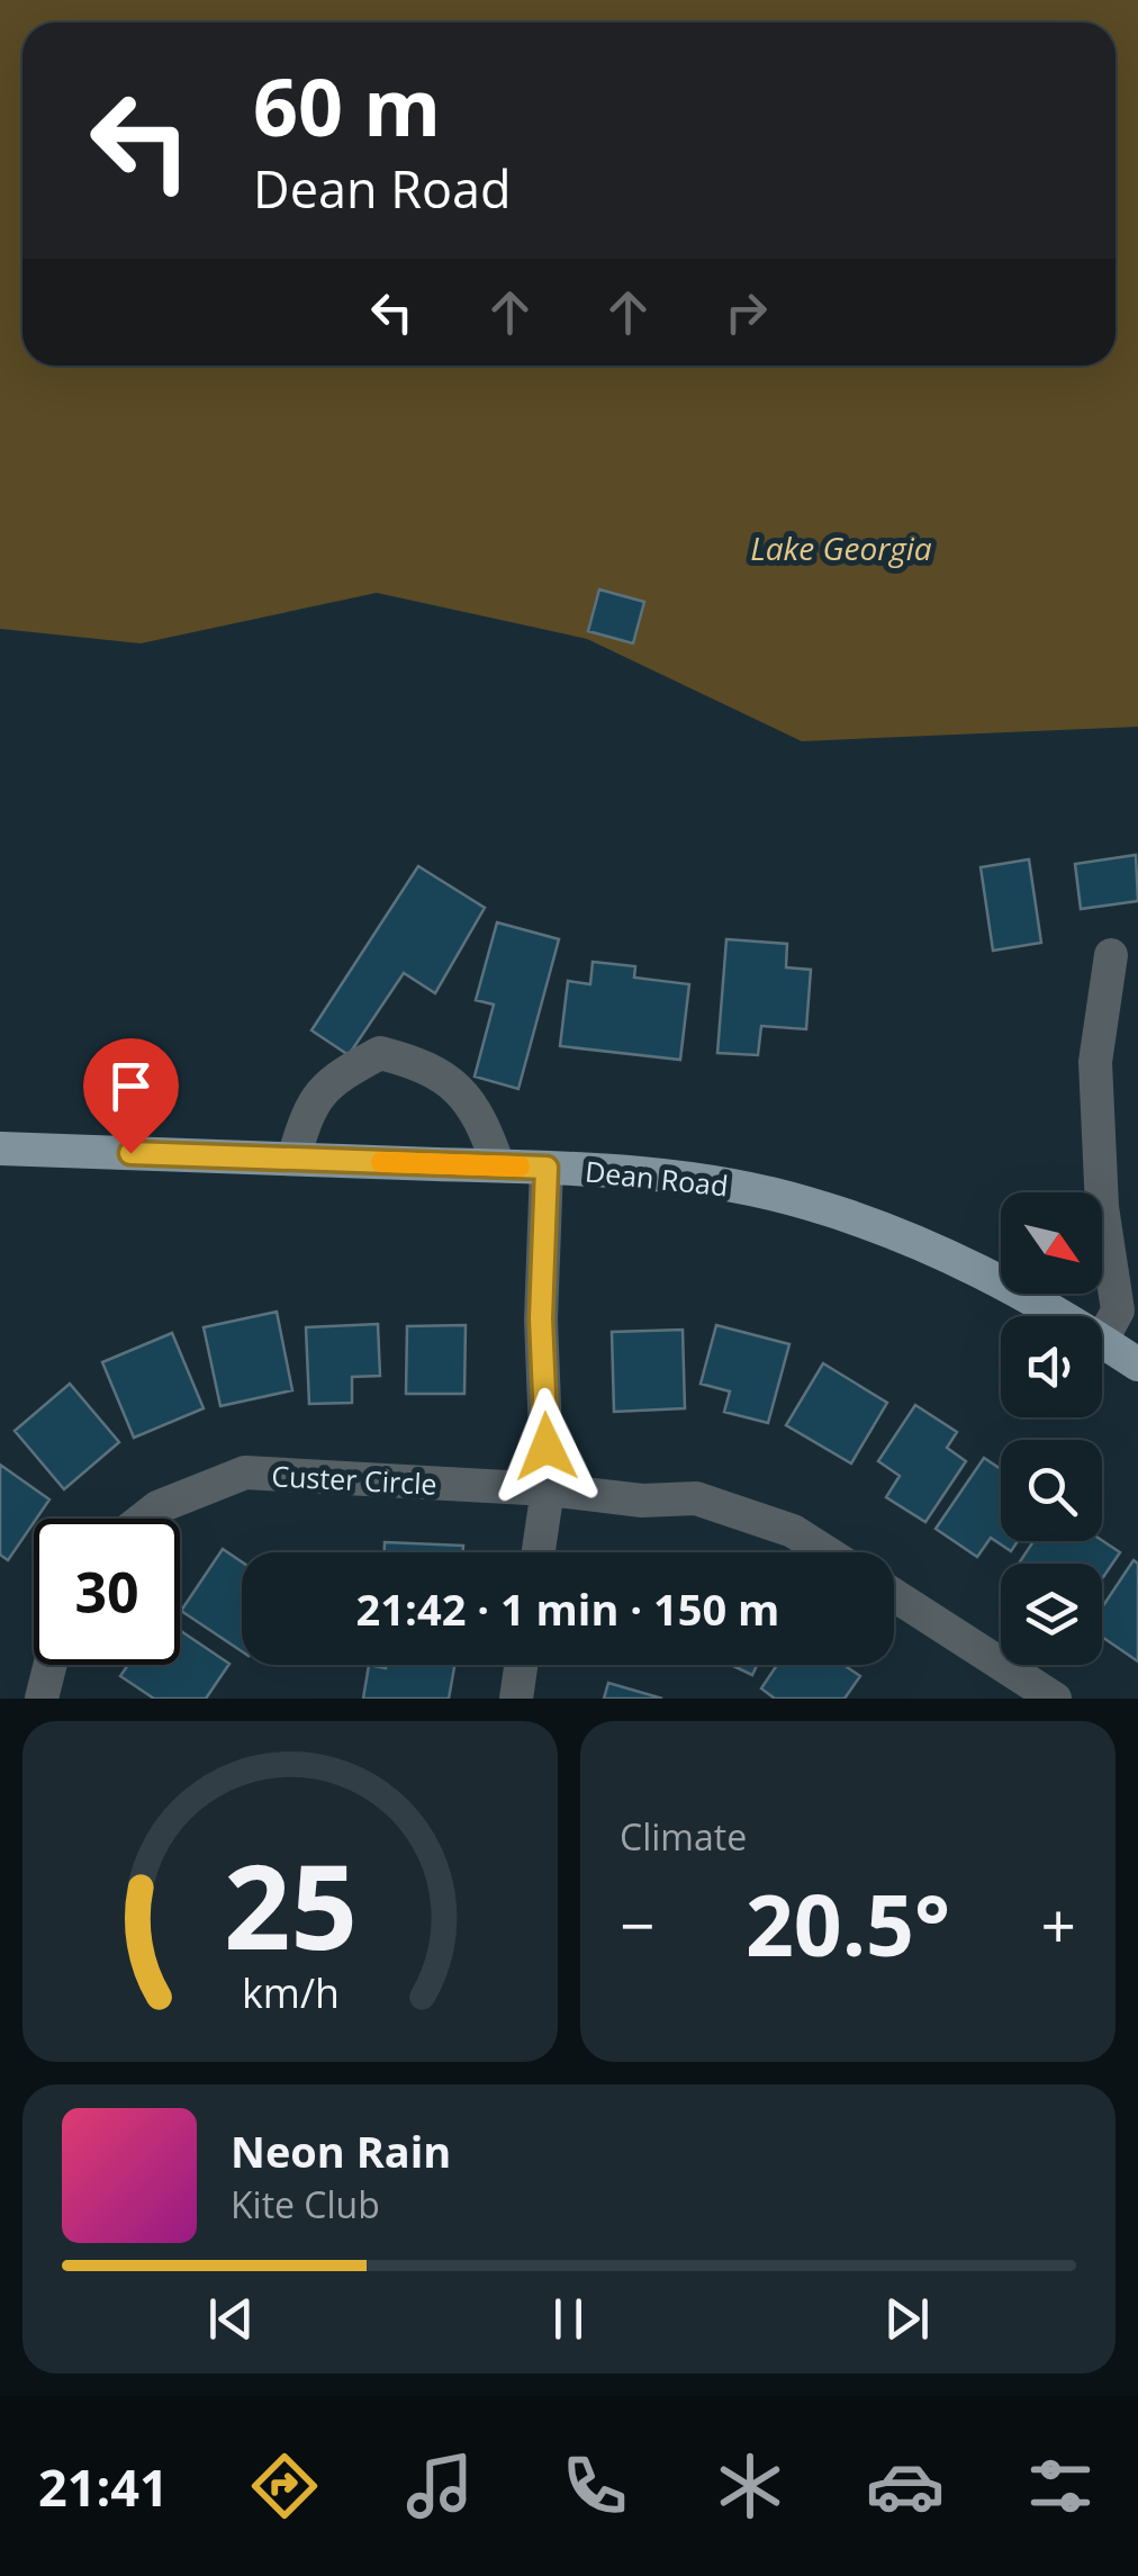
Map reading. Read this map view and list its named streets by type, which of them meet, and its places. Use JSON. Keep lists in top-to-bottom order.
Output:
{
  "streets": {
    "main road": ["Dean Road"],
    "street": ["Custer Circle"]
  },
  "water": ["Lake Georgia"],
  "north": "bottom right",
  "page": {
    "turn": ["60 m", "Dean Road"],
    "limit": "30",
    "trip": "21:42 · 1 min · 150 m",
    "tile": "Climate",
    "heat": ["−", "20.5°", "+"],
    "song": ["Neon Rain", "Kite Club"],
    "tabs": "21:41",
    "gauge": ["25", "km/h"]
  }
}
